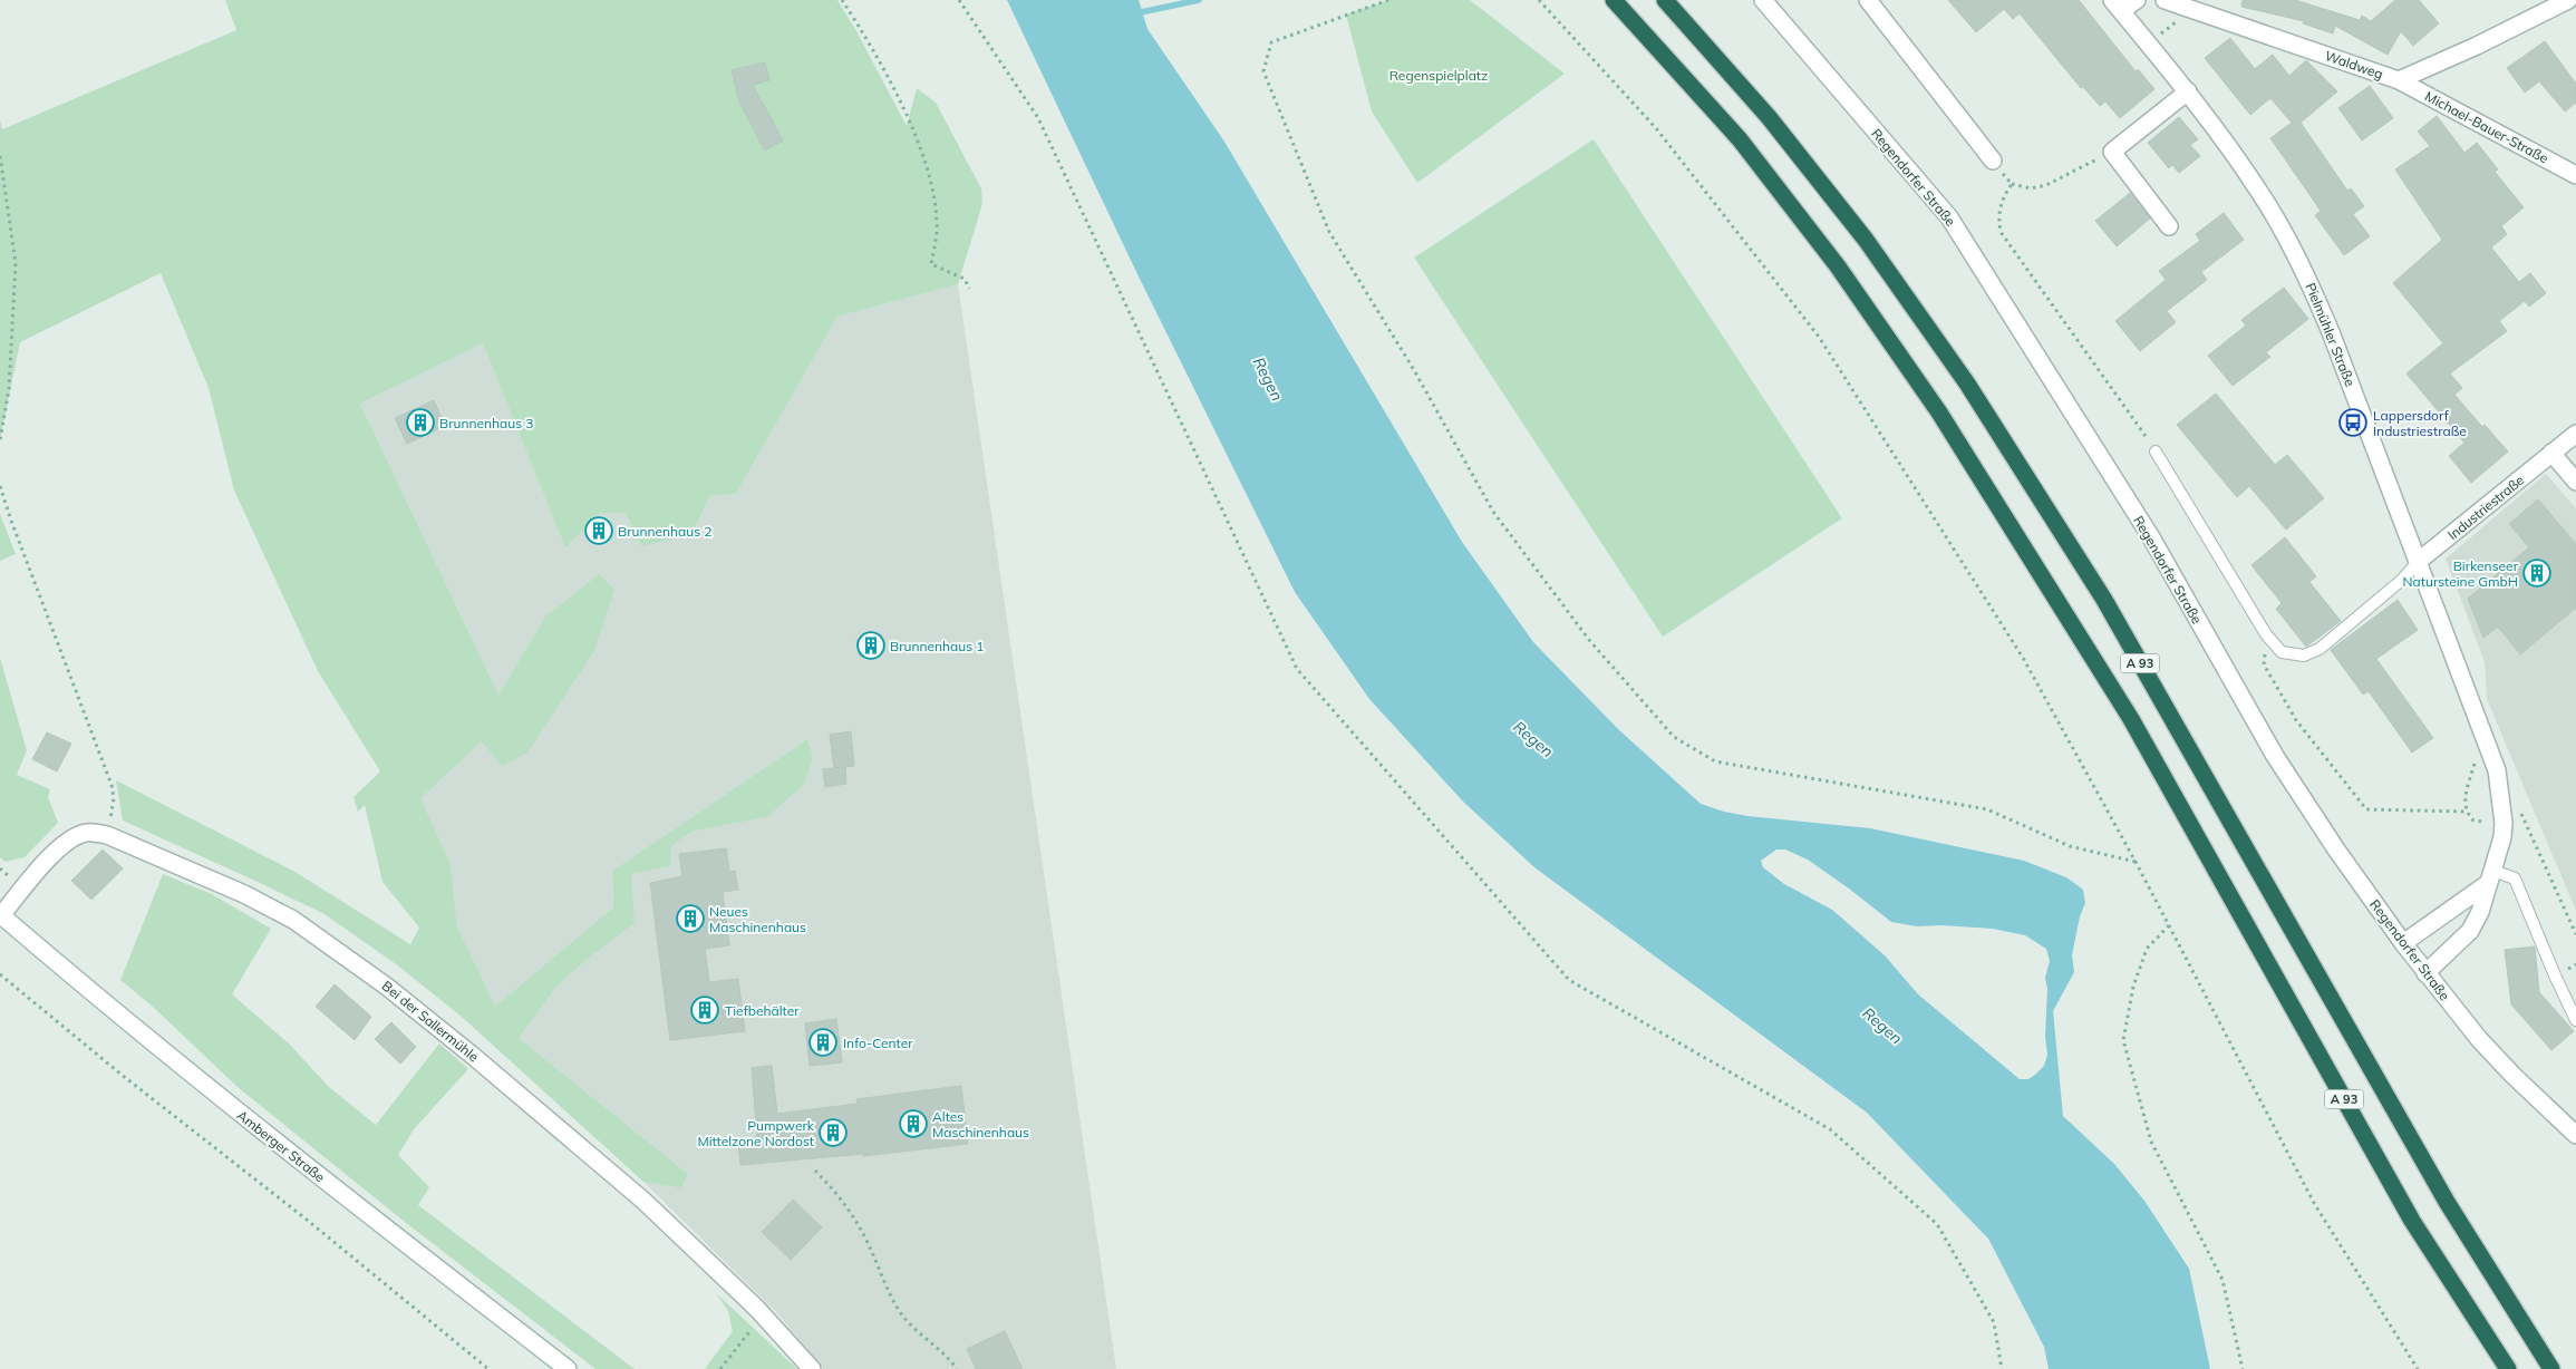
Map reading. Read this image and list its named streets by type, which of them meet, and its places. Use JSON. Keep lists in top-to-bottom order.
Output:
{
  "streets": {
    "highway": ["A 93"],
    "street": [
      "Waldweg",
      "Michael-Bauer-Straße",
      "Regendorfer Straße",
      "Pielmühler Straße",
      "Industriestraße",
      "Bei der Sallermühle",
      "Amberger Straße"
    ]
  },
  "crossings": [
    ["Waldweg", "Michael-Bauer-Straße"],
    ["Regendorfer Straße", "Pielmühler Straße"],
    ["Pielmühler Straße", "Industriestraße"],
    ["Bei der Sallermühle", "Amberger Straße"]
  ],
  "water": ["Regen"],
  "parks": ["Regenspielplatz"],
  "places": {
    "building": [
      "Brunnenhaus 3",
      "Brunnenhaus 2",
      "Birkenseer Natursteine GmbH",
      "Brunnenhaus 1",
      "Neues Maschinenhaus",
      "Tiefbehälter",
      "Info-Center",
      "Altes Maschinenhaus",
      "Pumpwerk Mittelzone Nordost"
    ],
    "bus stop": ["Lappersdorf Industriestraße"]
  }
}
